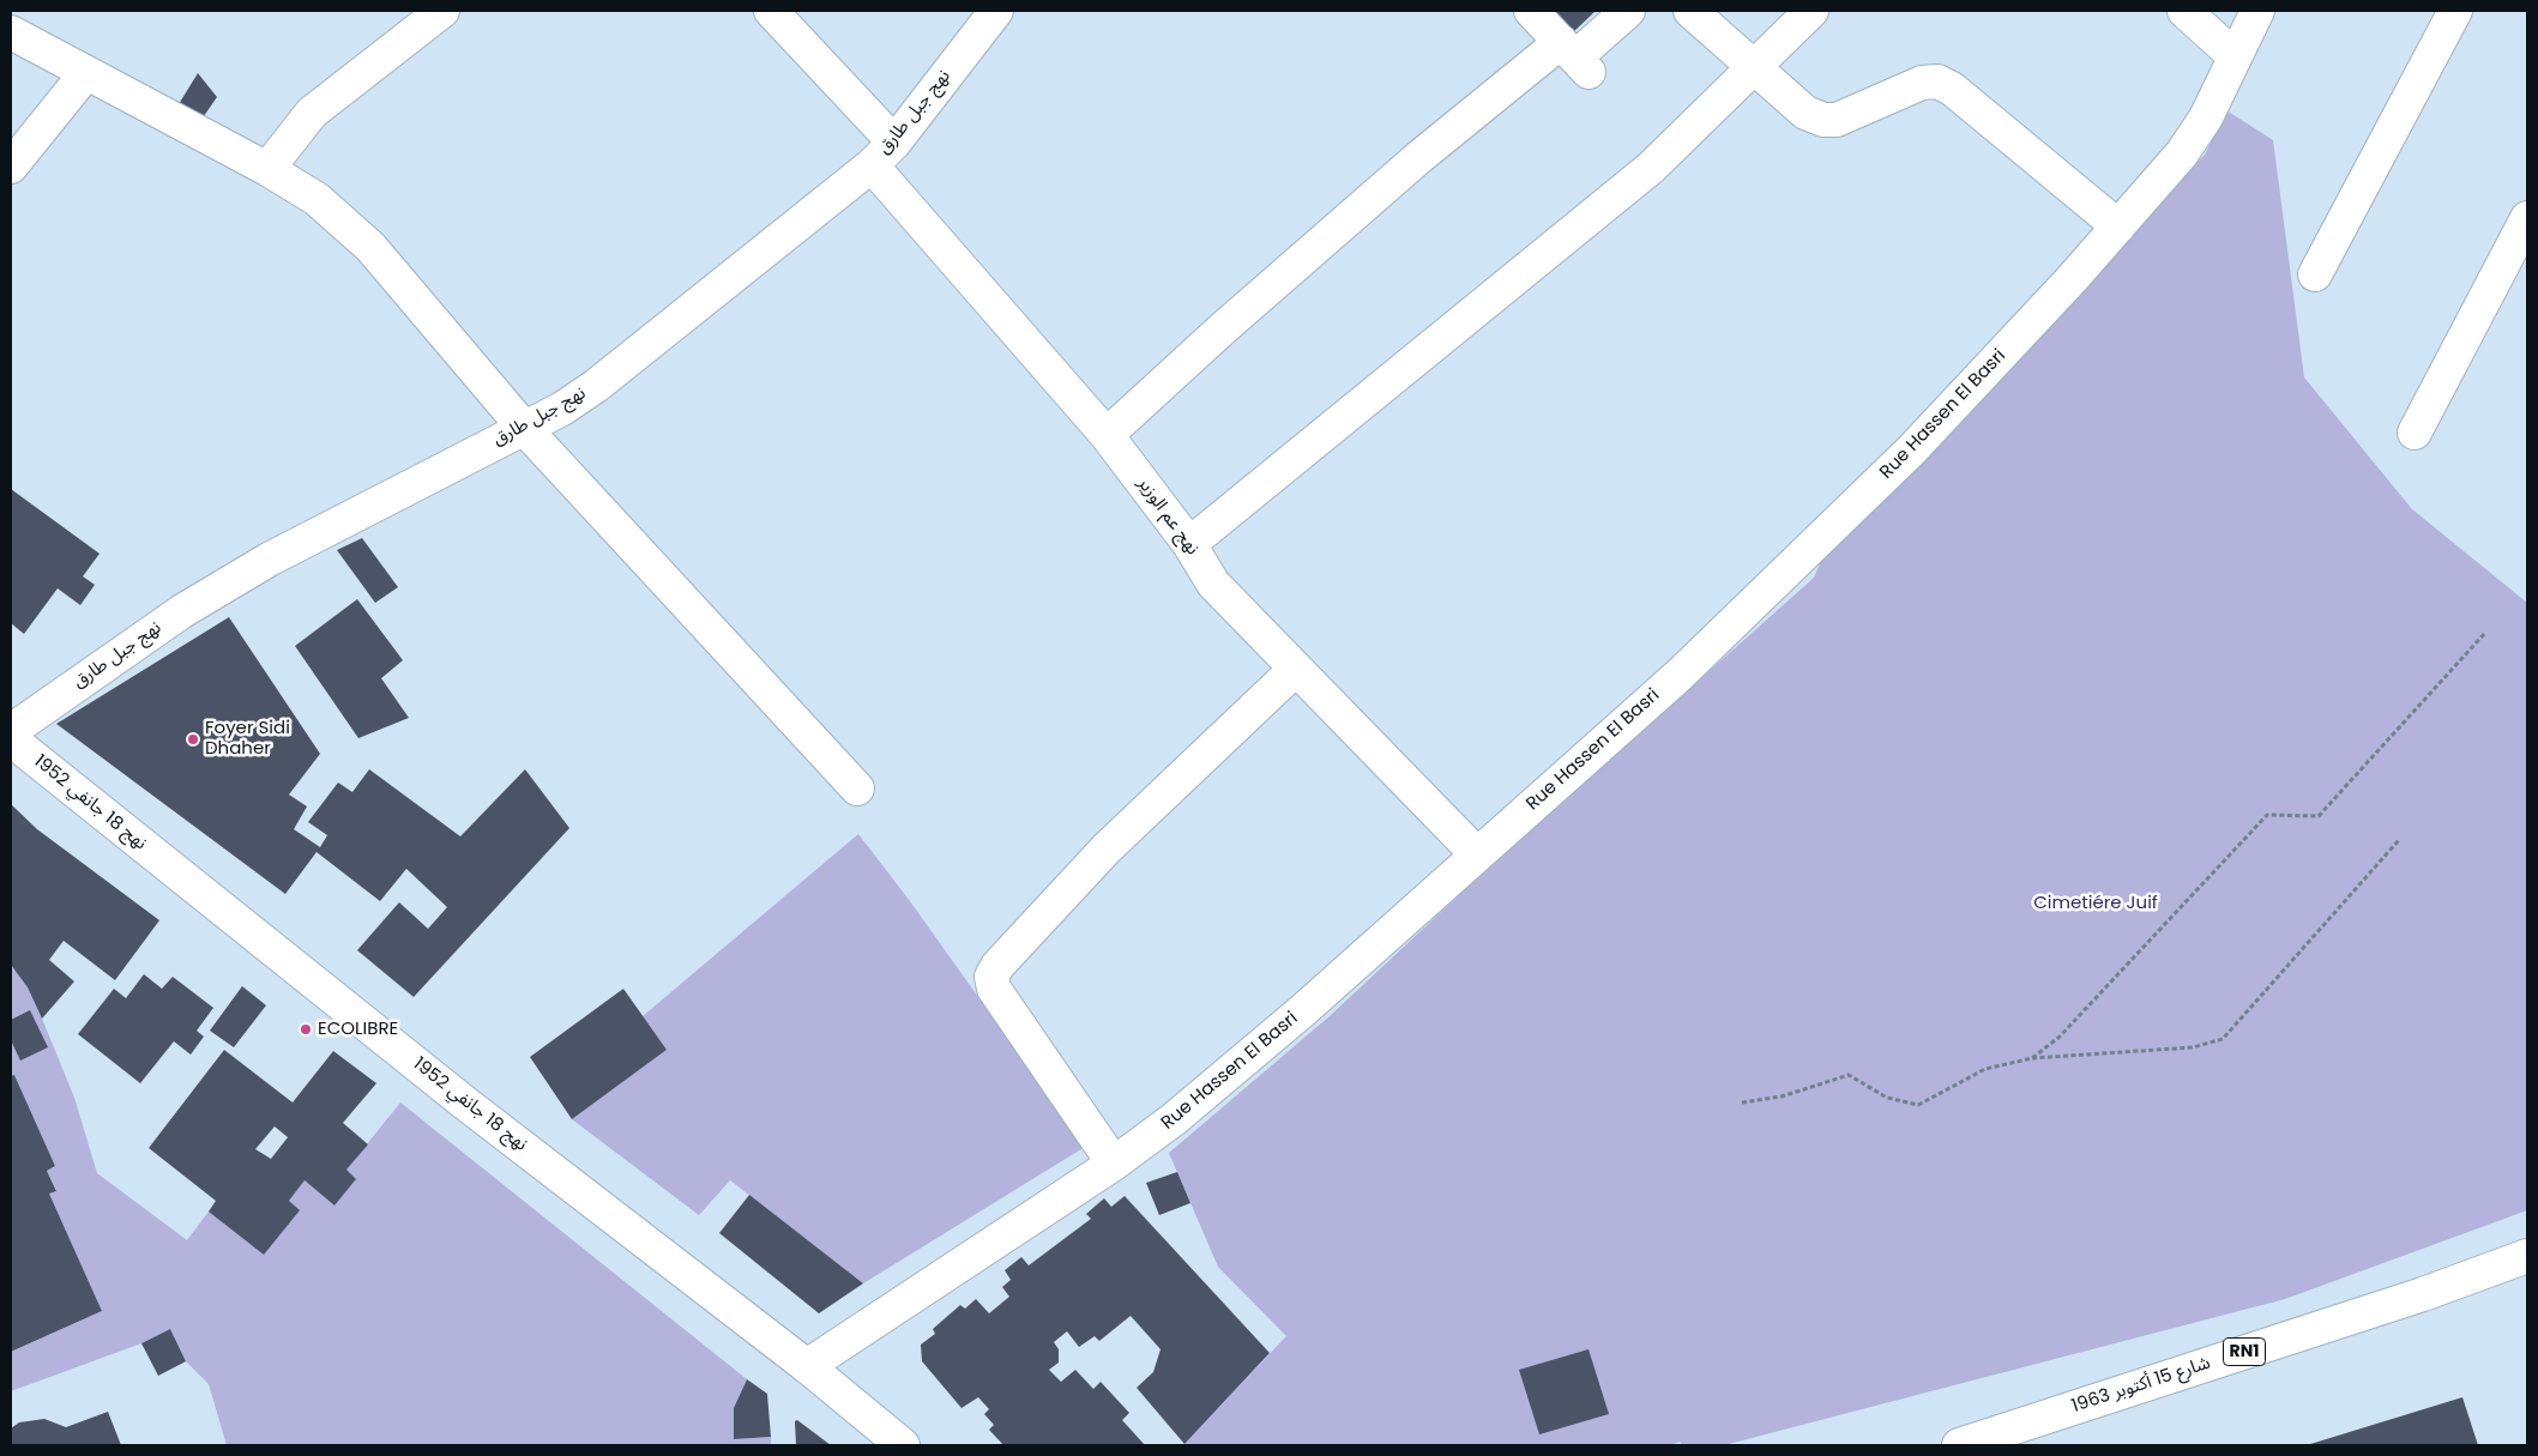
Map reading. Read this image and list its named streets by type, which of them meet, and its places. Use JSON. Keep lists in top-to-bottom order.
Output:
{
  "streets": {
    "street": [
      "نهج جبل طارق",
      "Rue Hassen El Basri",
      "نهج عم الوزير",
      "نهج 18 جانفي 1952",
      "RN1",
      "شارع 15 أكتوبر 1963"
    ]
  },
  "crossings": [
    ["نهج جبل طارق", "نهج عم الوزير"],
    ["Rue Hassen El Basri", "نهج عم الوزير"],
    ["Rue Hassen El Basri", "نهج 18 جانفي 1952"]
  ],
  "parks": ["Cimetiére Juif"],
  "places": ["Foyer Sidi Dhaher", "ECOLIBRE"]
}
